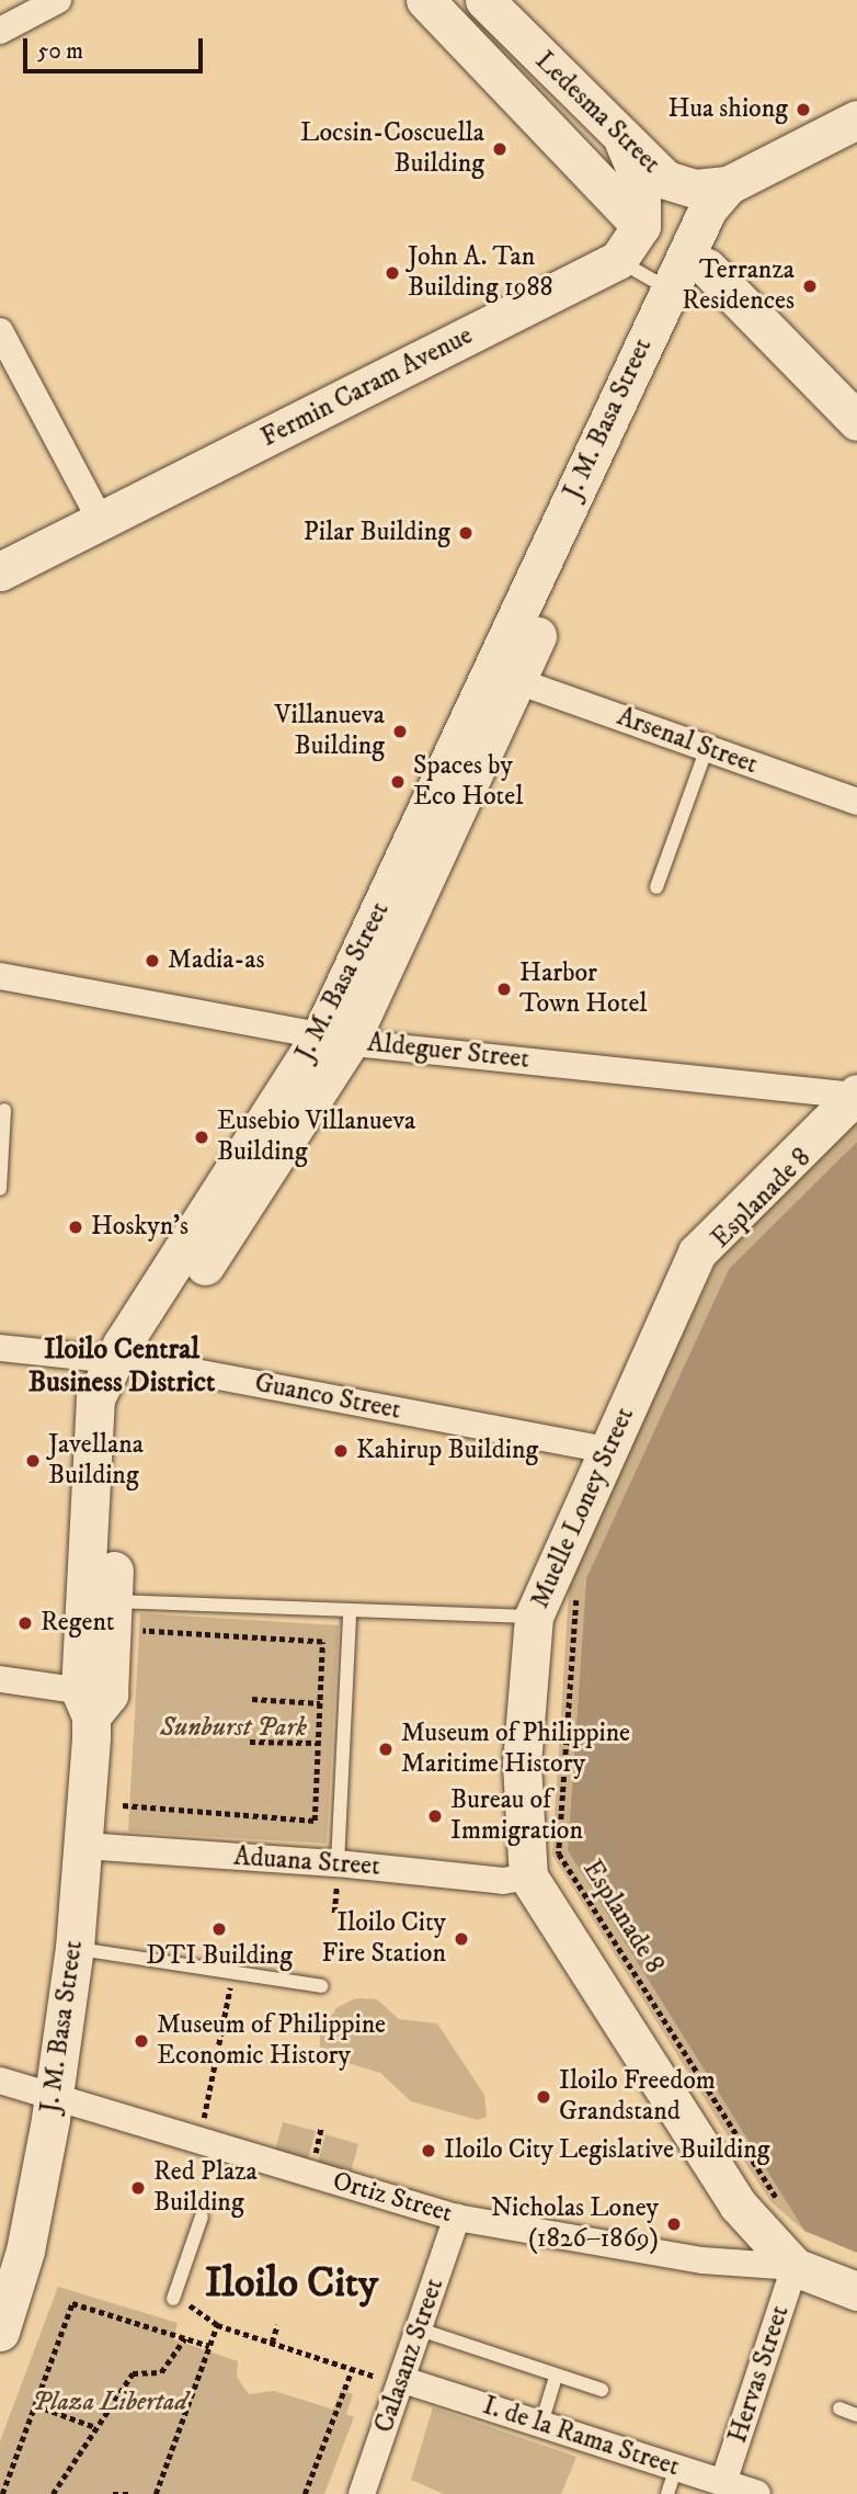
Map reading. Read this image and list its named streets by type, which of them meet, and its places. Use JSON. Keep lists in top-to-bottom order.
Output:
{
  "streets": {
    "main road": [
      "Ledesma Street",
      "Fermin Caram Avenue",
      "J. M. Basa Street",
      "Muelle Loney Street"
    ],
    "street": [
      "Arsenal Street",
      "Aldeguer Street",
      "Guanco Street",
      "Aduana Street",
      "Ortiz Street",
      "Calasanz Street",
      "Hervas Street",
      "I. de la Rama Street"
    ],
    "path": ["Esplanade 8"]
  },
  "crossings": [
    ["Ledesma Street", "Fermin Caram Avenue"],
    ["J. M. Basa Street", "Arsenal Street"],
    ["J. M. Basa Street", "Aldeguer Street"],
    ["J. M. Basa Street", "Guanco Street"],
    ["J. M. Basa Street", "Aduana Street"],
    ["J. M. Basa Street", "Ortiz Street"],
    ["Aldeguer Street", "Muelle Loney Street"],
    ["Guanco Street", "Muelle Loney Street"],
    ["Muelle Loney Street", "Aduana Street"],
    ["Muelle Loney Street", "Ortiz Street"],
    ["Muelle Loney Street", "Hervas Street"],
    ["Ortiz Street", "Calasanz Street"],
    ["Ortiz Street", "Hervas Street"],
    ["Calasanz Street", "I. de la Rama Street"],
    ["Hervas Street", "I. de la Rama Street"]
  ],
  "districts": ["Iloilo Central Business District", "Iloilo City"],
  "parks": ["Sunburst Park", "Plaza Libertad"],
  "places": [
    "Hua shiong",
    "Locsin-Coscuella Building",
    "John A. Tan Building 1988",
    "Terranza Residences",
    "Pilar Building",
    "Villanueva Building",
    "Spaces by Eco Hotel",
    "Madia-as",
    "Harbor Town Hotel",
    "Eusebio Villanueva Building",
    "Hoskyn's",
    "Kahirup Building",
    "Javellana Building",
    "Regent",
    "Museum of Philippine Maritime History",
    "Bureau of Immigration",
    "DTI Building",
    "Iloilo City Fire Station",
    "Museum of Philippine Economic History",
    "Iloilo Freedom Grandstand",
    "Iloilo City Legislative Building",
    "Red Plaza Building",
    "Nicholas Loney (1826–1869)"
  ],
  "scale_bar": "50 m"
}
